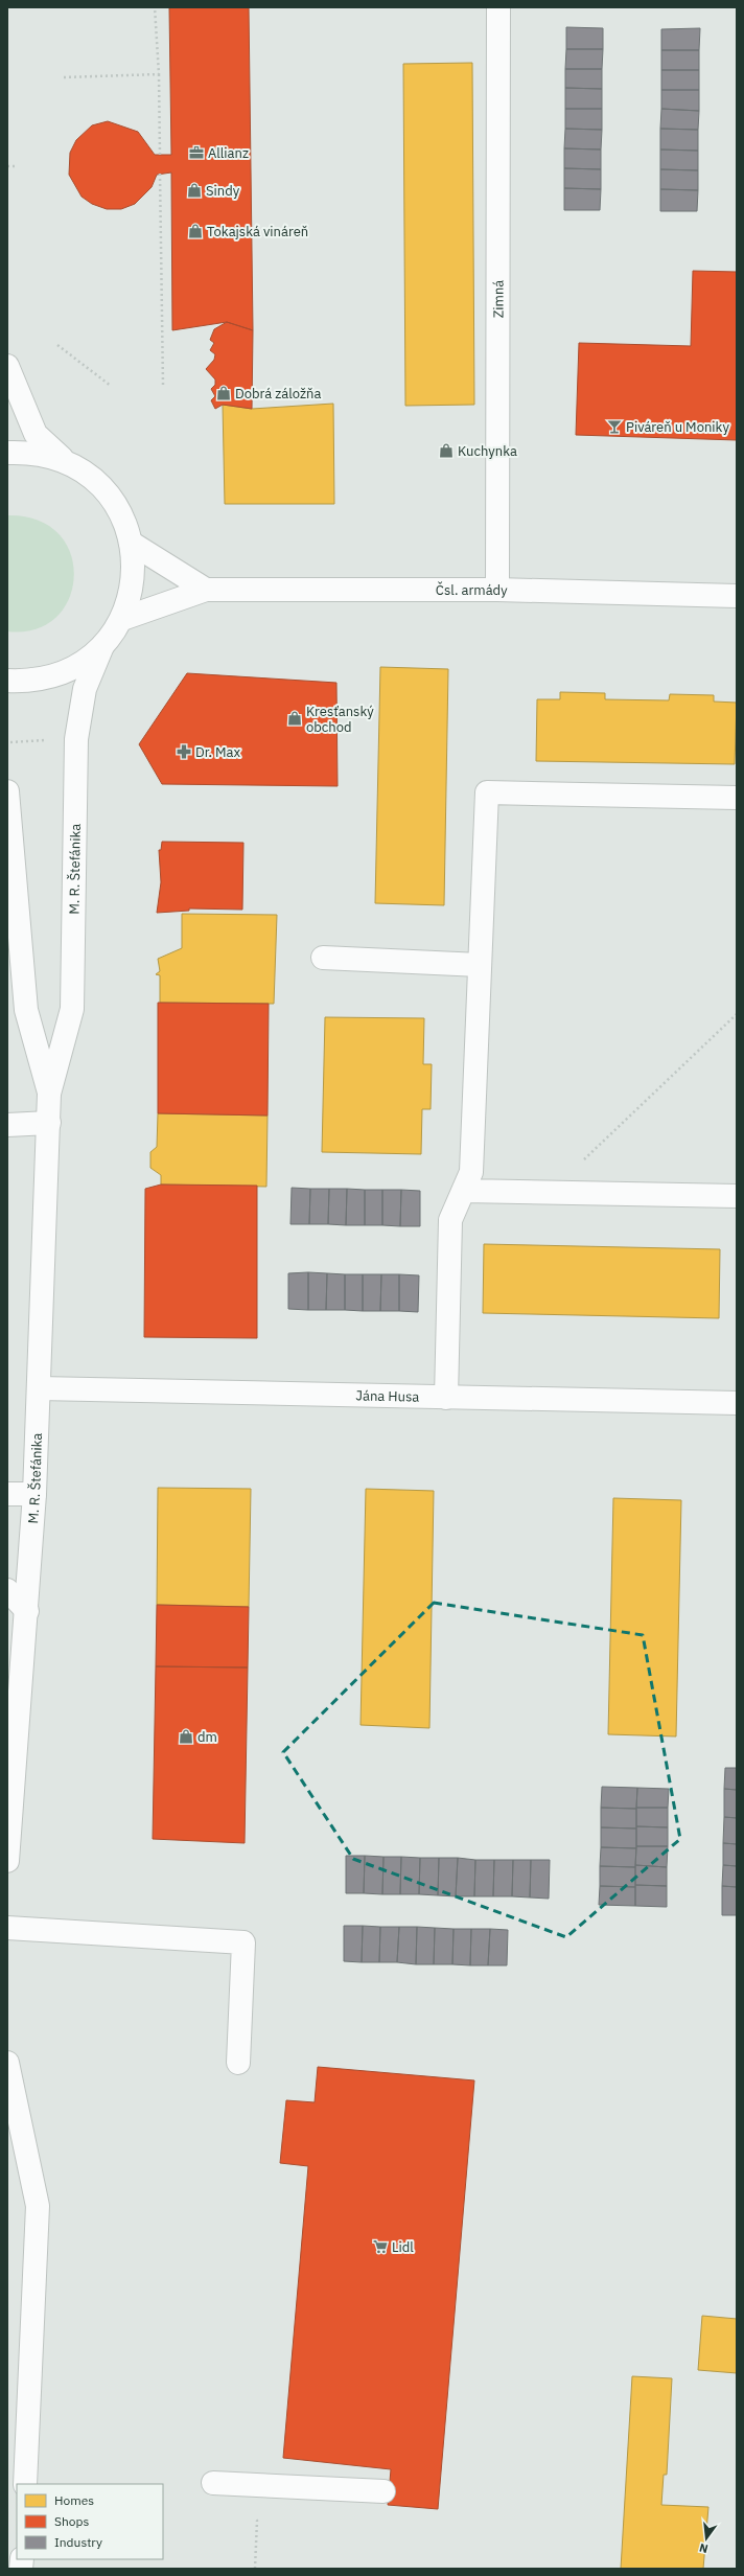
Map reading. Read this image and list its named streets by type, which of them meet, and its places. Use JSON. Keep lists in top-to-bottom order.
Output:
{
  "streets": {
    "street": [
      "Zimná",
      "Čsl. armády",
      "M. R. Štefánika",
      "Jána Husa"
    ]
  },
  "crossings": [
    ["Zimná", "Čsl. armády"],
    ["M. R. Štefánika", "Jána Husa"]
  ],
  "places": {
    "office": ["Allianz"],
    "shop": [
      "Sindy",
      "Tokajská vináreň",
      "Dobrá záložňa",
      "Kuchynka",
      "Kresťanský obchod",
      "dm"
    ],
    "bar": ["Piváreň u Moniky"],
    "pharmacy": ["Dr. Max"],
    "supermarket": ["Lidl"]
  },
  "legend": ["Homes", "Shops", "Industry"],
  "north": "bottom"
}
